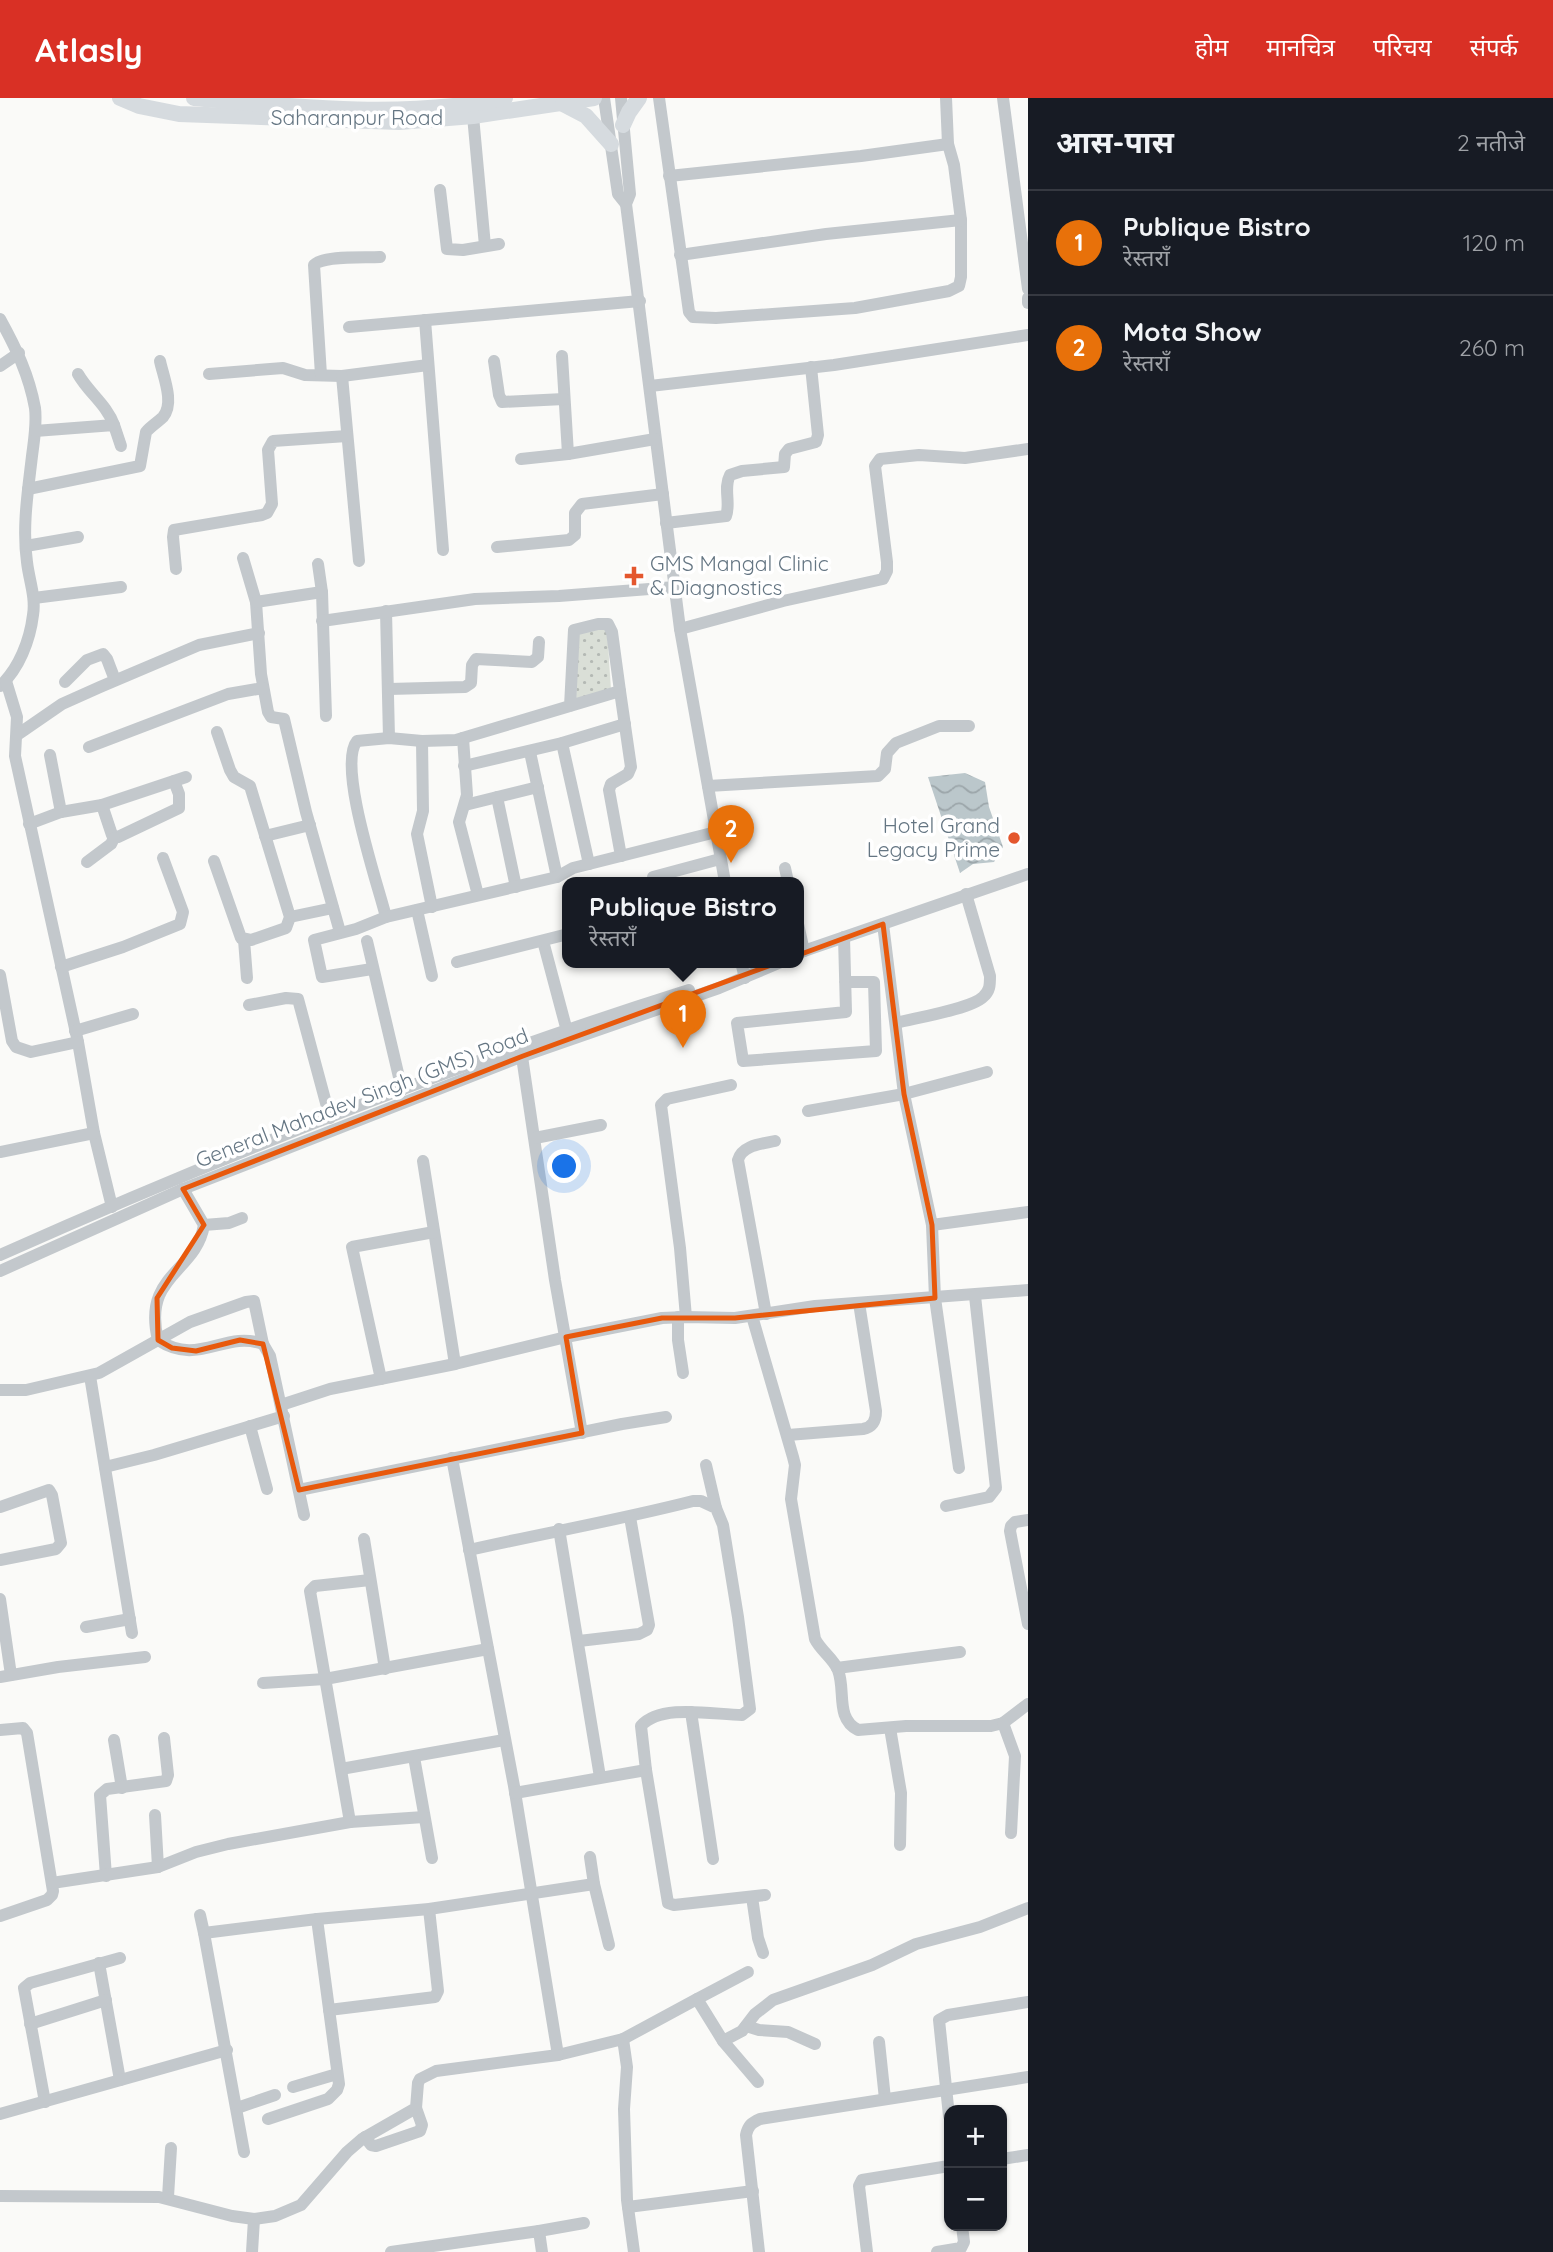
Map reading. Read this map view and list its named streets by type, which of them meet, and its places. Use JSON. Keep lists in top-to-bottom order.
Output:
{
  "streets": {
    "main road": ["Saharanpur Road"],
    "street": ["General Mahadev Singh (GMS) Road"]
  },
  "places": {
    "health": ["GMS Mangal Clinic & Diagnostics"],
    "other": ["Hotel Grand Legacy Prime"]
  },
  "page": {
    "header": "Atlasly",
    "nav": [
      "होम",
      "मानचित्र",
      "परिचय",
      "संपर्क"
    ],
    "heading": ["आस-पास", "2 नतीजे"],
    "list": [
      {
        "mark": "1",
        "name": "Publique Bistro",
        "note": "रेस्तराँ",
        "value": "120 m"
      },
      {
        "mark": "2",
        "name": "Mota Show",
        "note": "रेस्तराँ",
        "value": "260 m"
      }
    ],
    "pins": ["2", "1"],
    "popup": ["Publique Bistro", "रेस्तराँ"],
    "map_buttons": ["+", "−"]
  }
}
